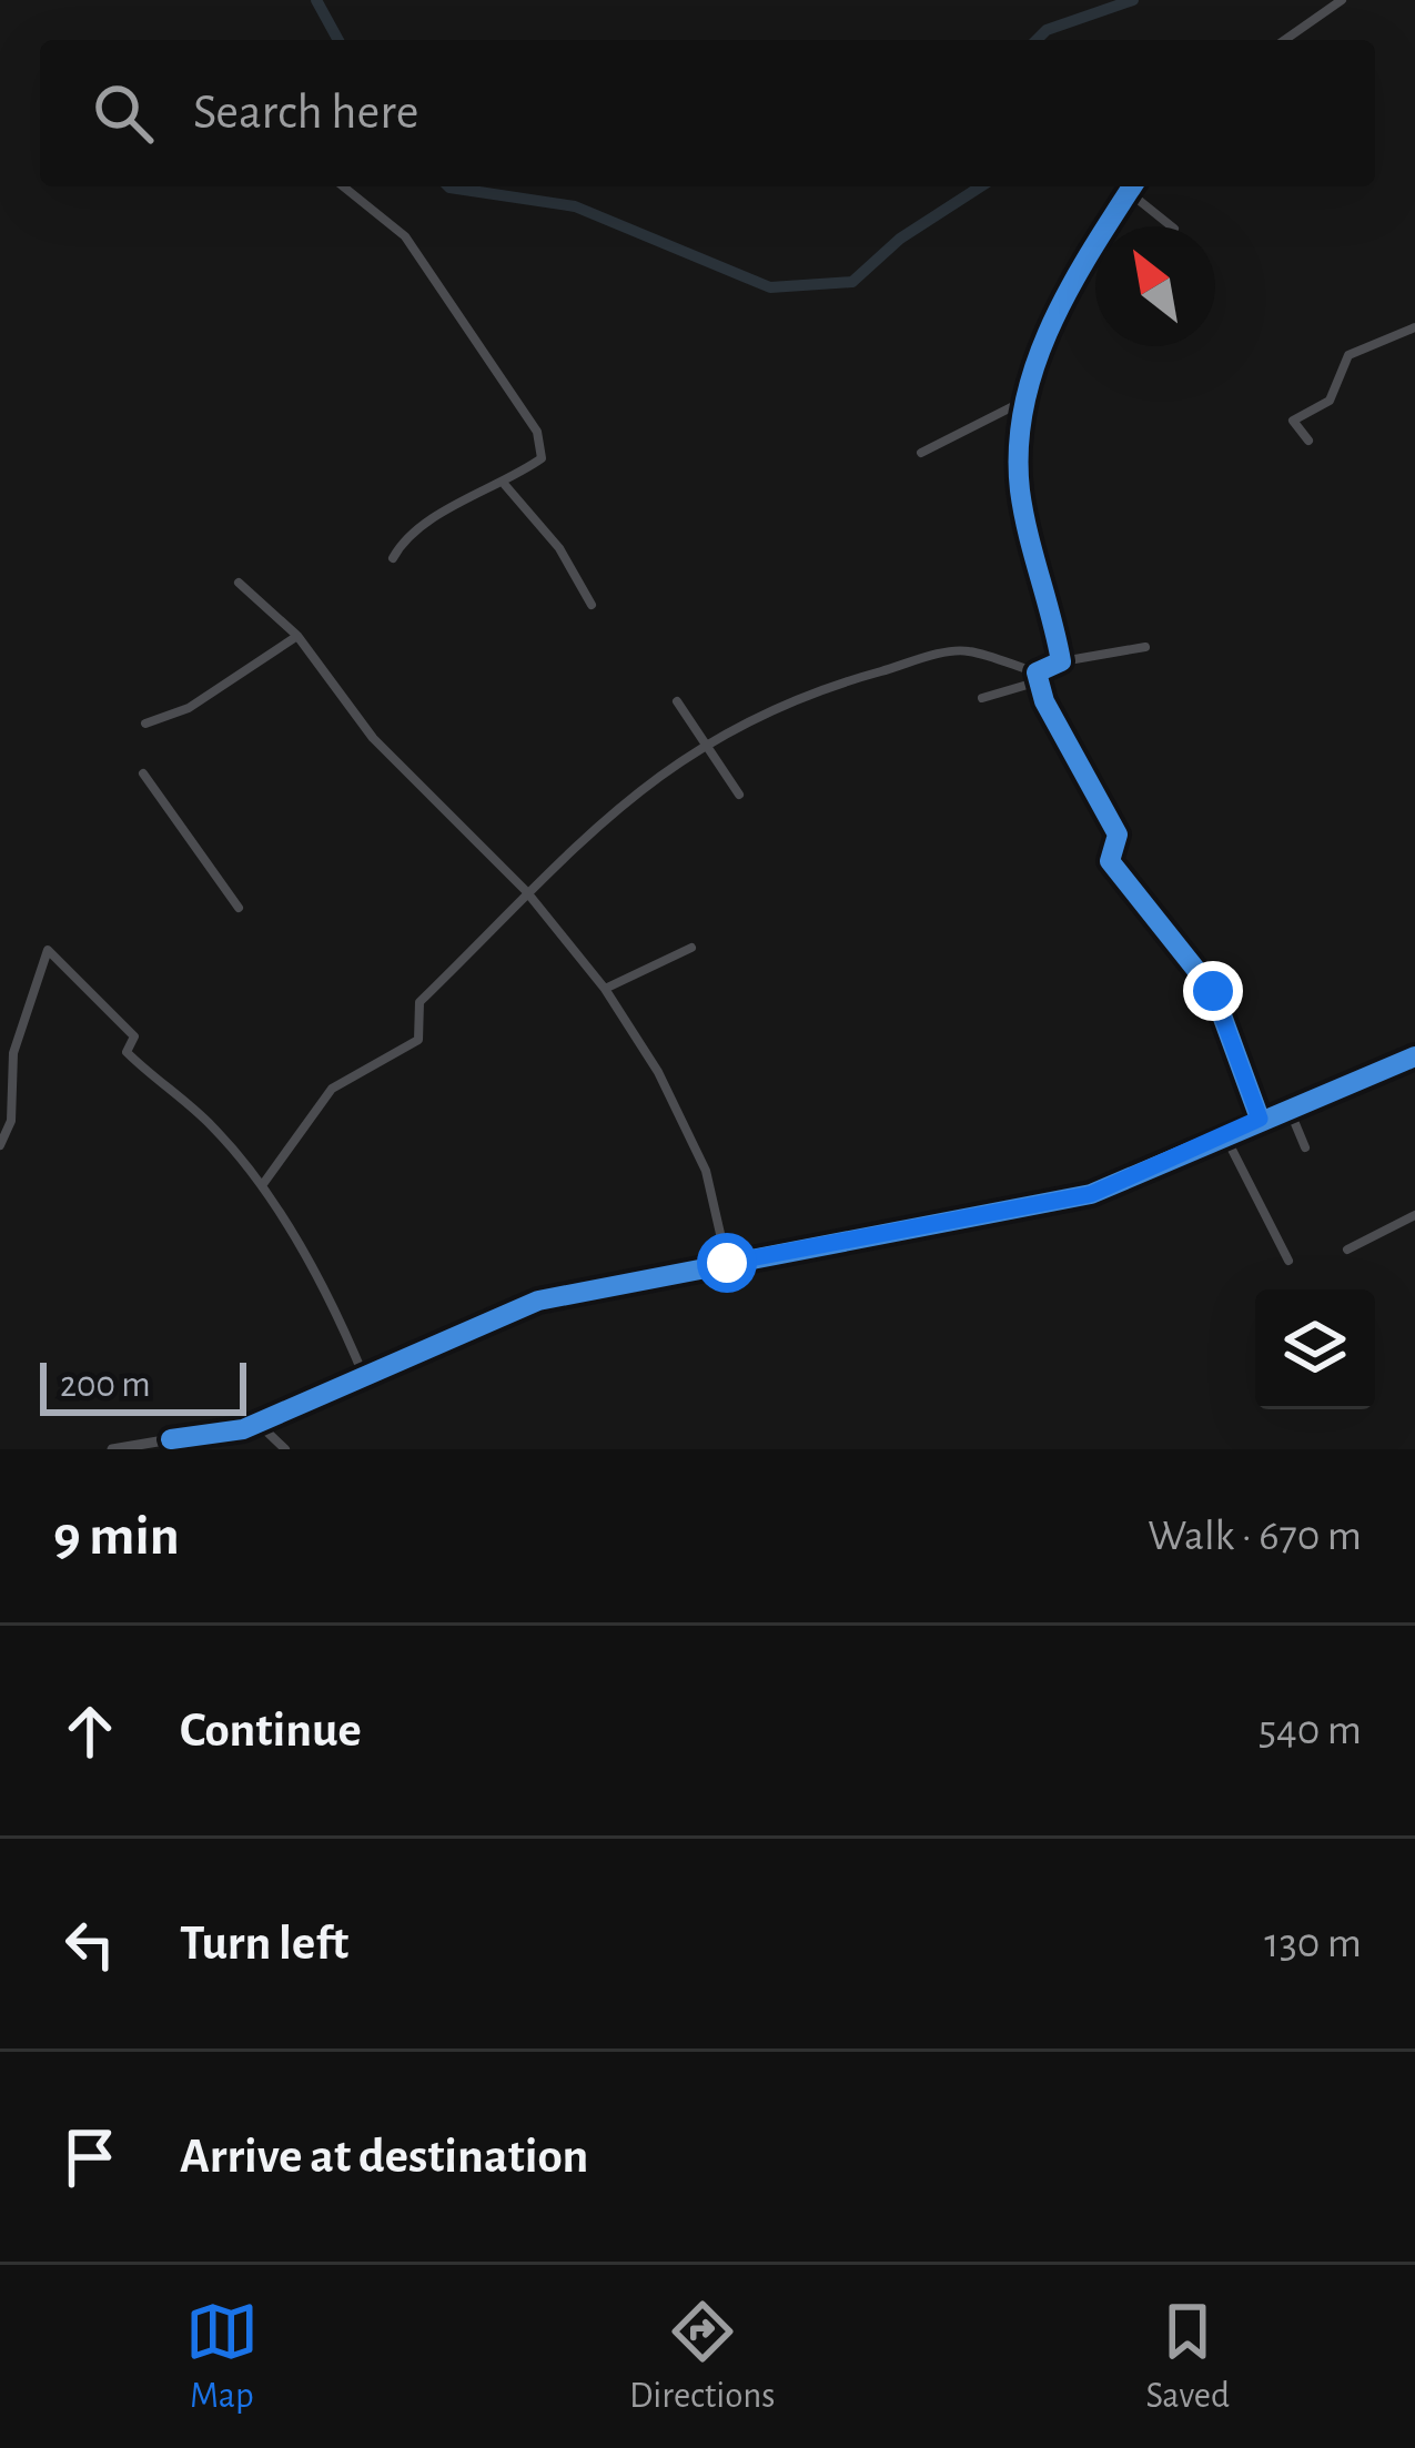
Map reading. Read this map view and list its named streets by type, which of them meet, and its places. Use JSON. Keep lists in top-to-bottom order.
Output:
{
  "scale_bar": "200 m",
  "north": "top left",
  "page": {
    "search": "Search here",
    "scale": "200 m",
    "heading": ["9 min", "Walk · 670 m"],
    "list": [
      ["Continue", "540 m"],
      ["Turn left", "130 m"],
      "Arrive at destination"
    ],
    "nav": ["Map", "Directions", "Saved"]
  }
}
